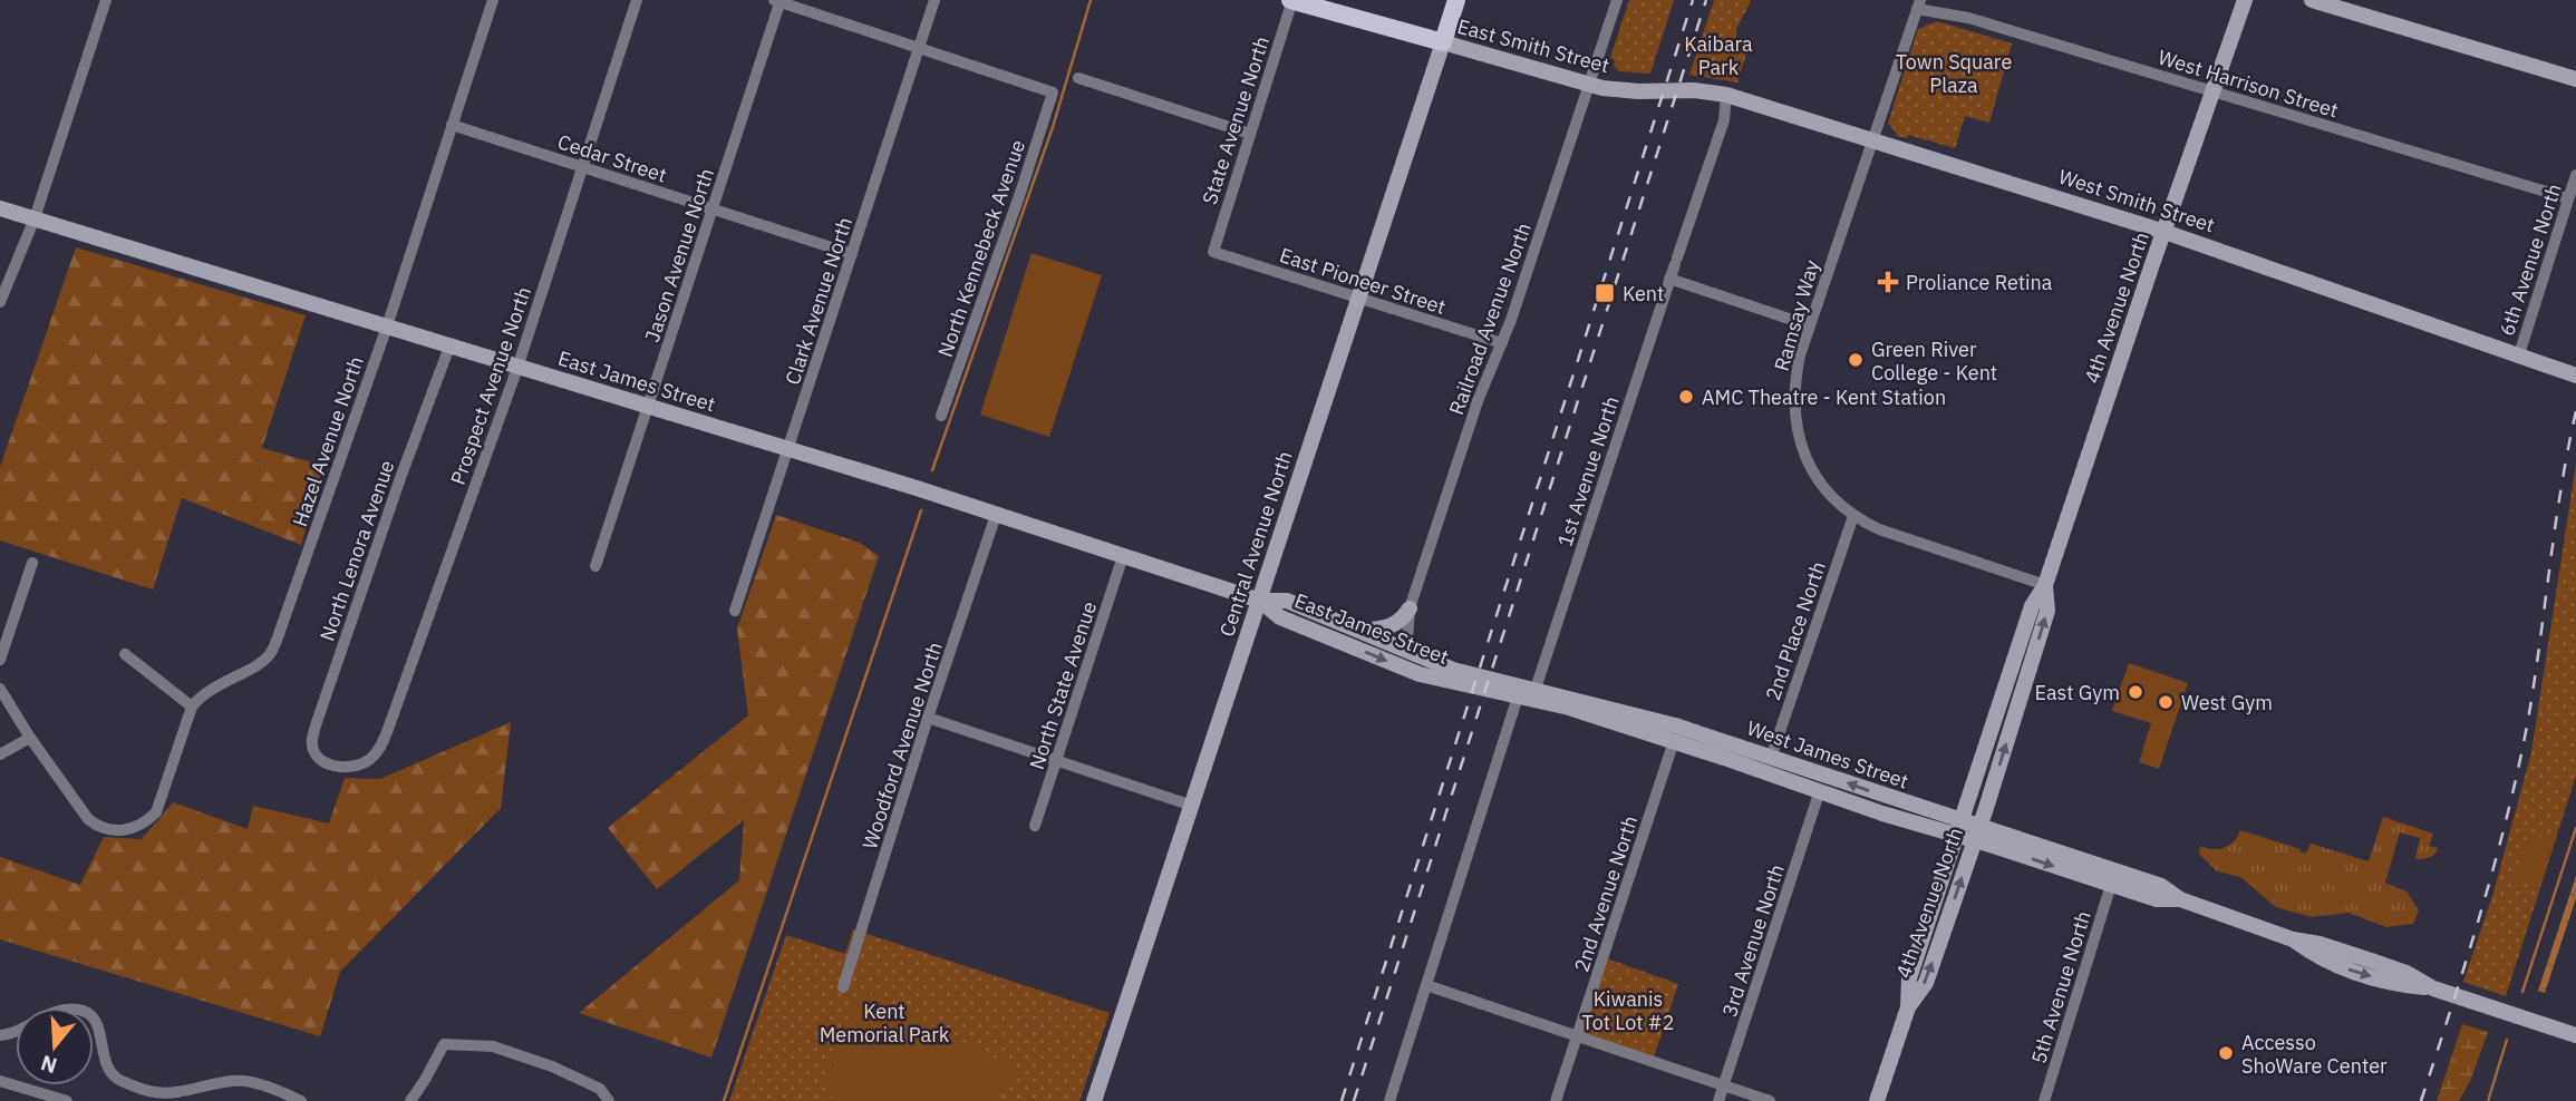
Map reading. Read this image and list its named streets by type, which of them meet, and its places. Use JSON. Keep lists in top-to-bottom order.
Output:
{
  "streets": {
    "main road": [
      "East Smith Street",
      "West Smith Street",
      "4th Avenue North",
      "East James Street",
      "Central Avenue North",
      "West James Street"
    ],
    "street": [
      "West Harrison Street",
      "State Avenue North",
      "Cedar Street",
      "North Kennebeck Avenue",
      "Jason Avenue North",
      "6th Avenue North",
      "East Pioneer Street",
      "Clark Avenue North",
      "Ramsay Way",
      "Railroad Avenue North",
      "Prospect Avenue North",
      "Hazel Avenue North",
      "1st Avenue North",
      "North Lenora Avenue",
      "2nd Place North",
      "North State Avenue",
      "Woodford Avenue North",
      "2nd Avenue North",
      "3rd Avenue North",
      "5th Avenue North"
    ]
  },
  "crossings": [
    ["East Smith Street", "State Avenue North"],
    ["East Smith Street", "West Smith Street"],
    ["East Smith Street", "Railroad Avenue North"],
    ["East Smith Street", "Central Avenue North"],
    ["West Harrison Street", "6th Avenue North"],
    ["West Harrison Street", "4th Avenue North"],
    ["State Avenue North", "East Pioneer Street"],
    ["Cedar Street", "Jason Avenue North"],
    ["Cedar Street", "Clark Avenue North"],
    ["Cedar Street", "Prospect Avenue North"],
    ["Cedar Street", "Hazel Avenue North"],
    ["West Smith Street", "6th Avenue North"],
    ["West Smith Street", "4th Avenue North"],
    ["West Smith Street", "Ramsay Way"],
    ["West Smith Street", "1st Avenue North"],
    ["North Kennebeck Avenue", "Clark Avenue North"],
    ["Jason Avenue North", "East James Street"],
    ["East Pioneer Street", "Railroad Avenue North"],
    ["East Pioneer Street", "Central Avenue North"],
    ["Clark Avenue North", "East James Street"],
    ["4th Avenue North", "Ramsay Way"],
    ["4th Avenue North", "West James Street"],
    ["Ramsay Way", "2nd Place North"],
    ["Railroad Avenue North", "East James Street"],
    ["East James Street", "Prospect Avenue North"],
    ["East James Street", "Hazel Avenue North"],
    ["East James Street", "Central Avenue North"],
    ["East James Street", "North Lenora Avenue"],
    ["East James Street", "North State Avenue"],
    ["East James Street", "Woodford Avenue North"],
    ["East James Street", "West James Street"],
    ["Prospect Avenue North", "North Lenora Avenue"],
    ["1st Avenue North", "West James Street"],
    ["2nd Place North", "West James Street"],
    ["West James Street", "2nd Avenue North"],
    ["West James Street", "3rd Avenue North"],
    ["West James Street", "5th Avenue North"]
  ],
  "parks": [
    "Kaibara Park",
    "Town Square Plaza",
    "Kiwanis Tot Lot #2",
    "Kent Memorial Park"
  ],
  "places": {
    "health": ["Proliance Retina"],
    "transit": ["Kent"],
    "other": [
      "Green River College - Kent",
      "AMC Theatre - Kent Station",
      "East Gym",
      "West Gym",
      "Accesso ShoWare Center"
    ]
  },
  "north": "bottom"
}
